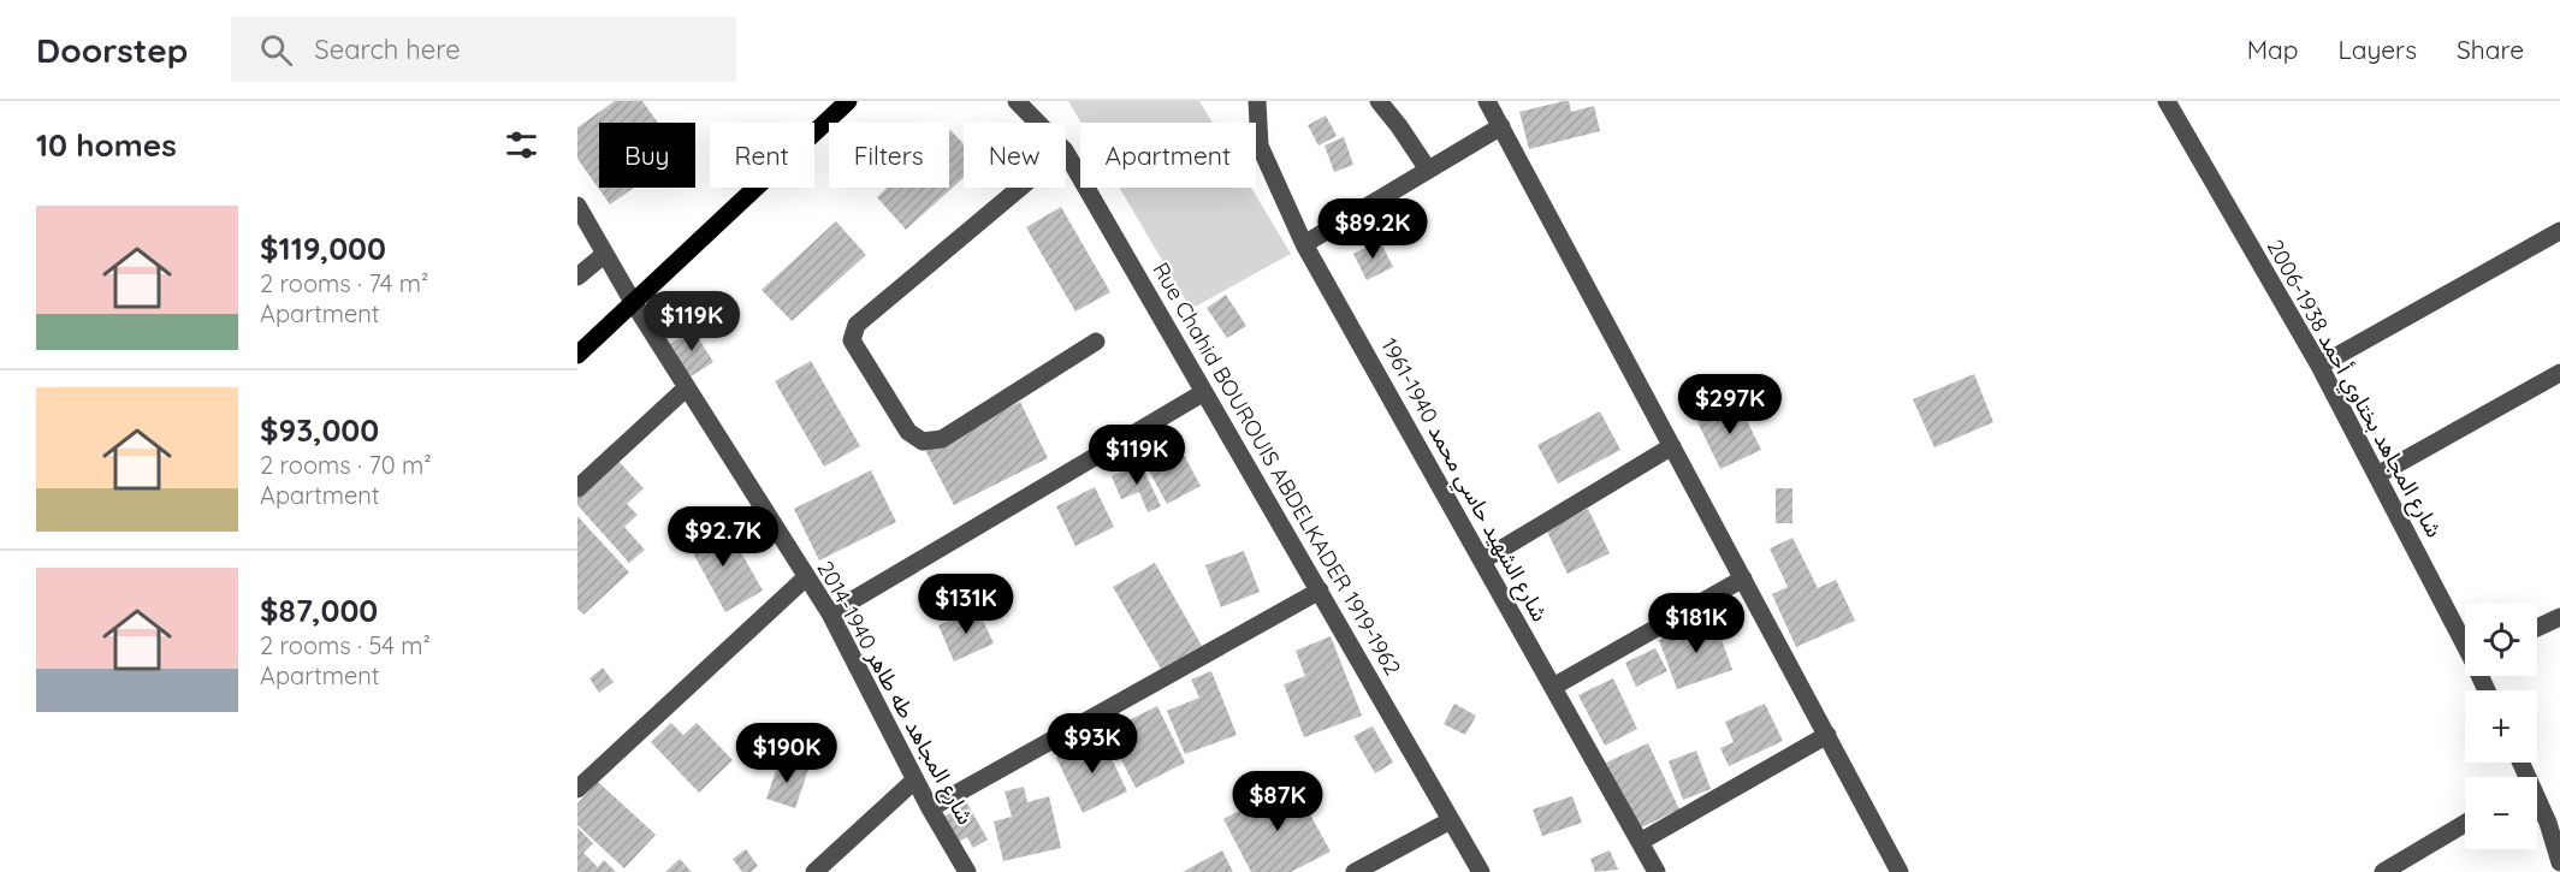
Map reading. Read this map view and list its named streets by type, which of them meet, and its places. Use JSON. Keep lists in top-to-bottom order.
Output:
{
  "streets": {
    "street": [
      "شارع المجاهد بختاوي أحمد 1938-2006",
      "Rue Chahid BOUROUIS ABDELKADER 1919-1962",
      "شارع الشهيد حاسي محمد 1940-1961",
      "شارع المجاهد طه طاهر 1940-2014"
    ]
  },
  "page": {
    "header": "Doorstep",
    "search": "Search here",
    "nav": ["Map", "Layers", "Share"],
    "heading": "10 homes",
    "chip": [
      "Buy",
      "Rent",
      "Filters",
      "New",
      "Apartment"
    ],
    "list": [
      {
        "name": "$119,000",
        "note": "2 rooms · 74 m² · Apartment"
      },
      {
        "name": "$93,000",
        "note": "2 rooms · 70 m² · Apartment"
      },
      {
        "name": "$87,000",
        "note": "2 rooms · 54 m² · Apartment"
      }
    ],
    "price": [
      "$89.2K",
      "$119K",
      "$297K",
      "$119K",
      "$92.7K",
      "$131K",
      "$181K",
      "$93K",
      "$190K",
      "$87K"
    ],
    "map_buttons": ["+", "−"]
  }
}
